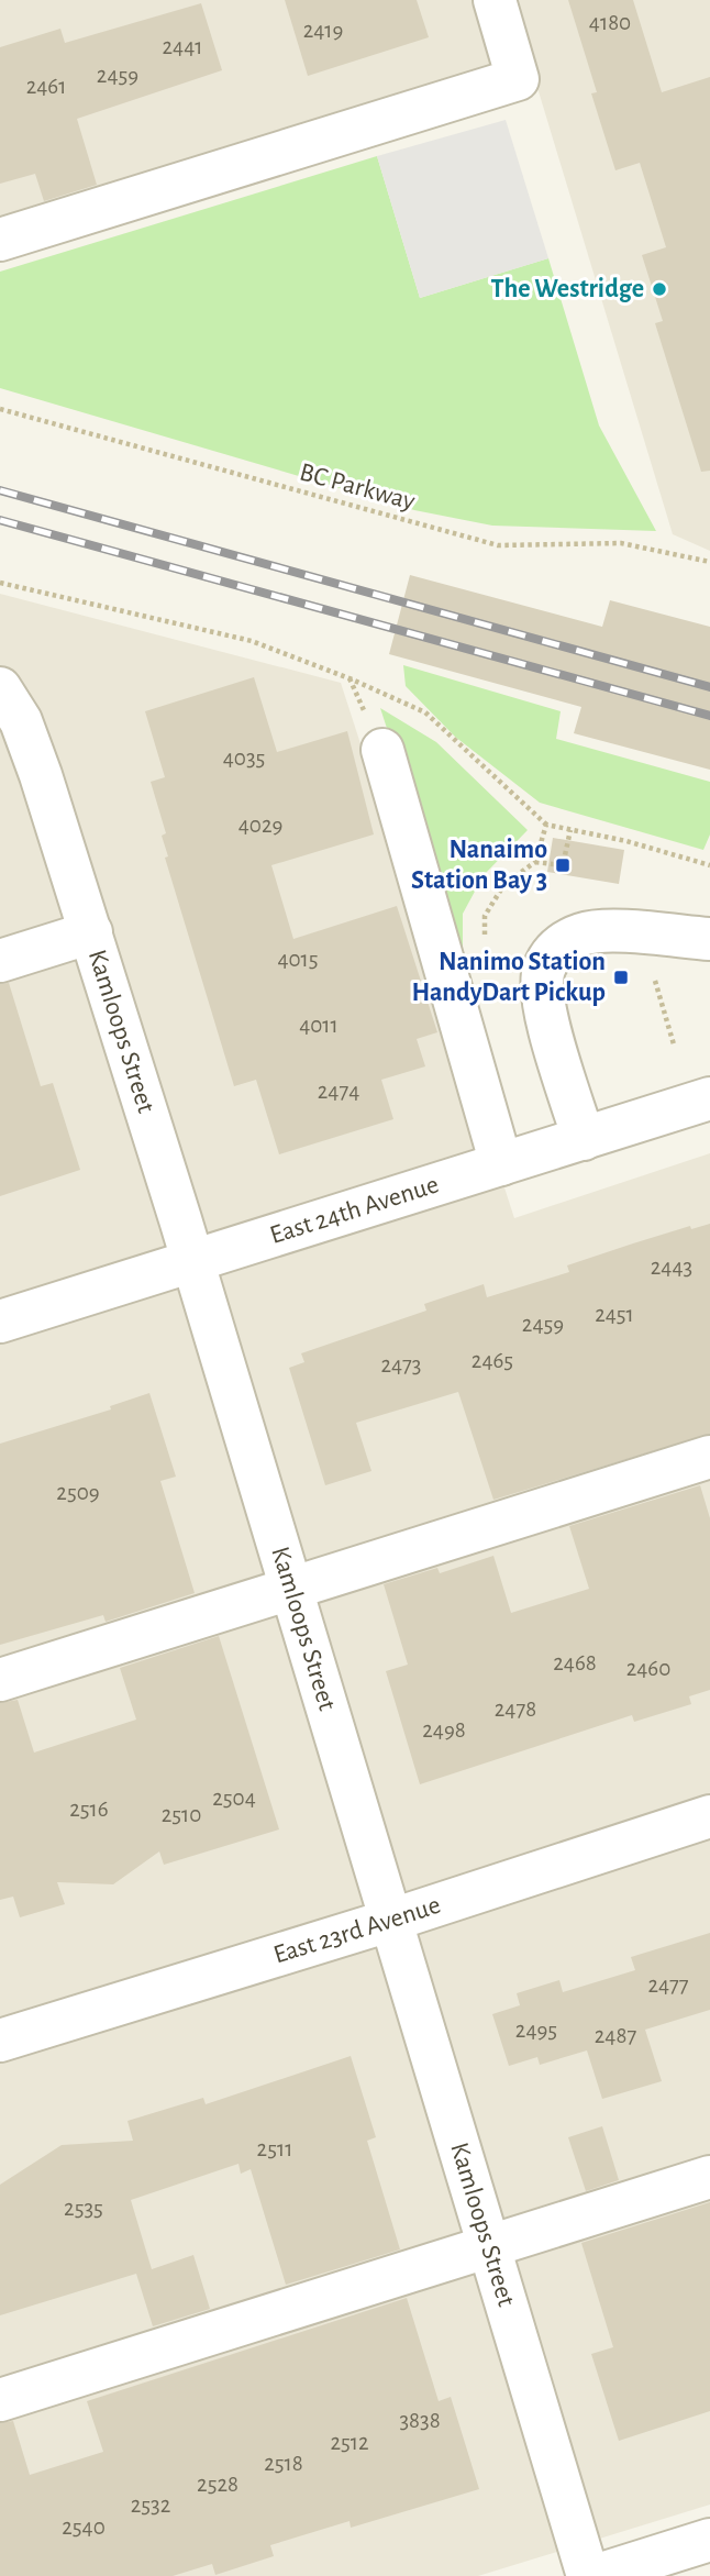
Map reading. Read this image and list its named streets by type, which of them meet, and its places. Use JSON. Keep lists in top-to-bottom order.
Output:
{
  "streets": {
    "street": ["Kamloops Street", "East 24th Avenue", "East 23rd Avenue"],
    "path": ["BC Parkway"]
  },
  "crossings": [
    ["Kamloops Street", "East 24th Avenue"],
    ["Kamloops Street", "East 23rd Avenue"]
  ],
  "places": {
    "other": ["The Westridge"],
    "transit": ["Nanaimo Station Bay 3", "Nanimo Station HandyDart Pickup"]
  },
  "house_numbers": [
    "4180",
    "2419",
    "2441",
    "2459",
    "2461",
    "4035",
    "4029",
    "4015",
    "4011",
    "2474",
    "2443",
    "2451",
    "2459",
    "2465",
    "2473",
    "2509",
    "2468",
    "2460",
    "2478",
    "2498",
    "2504",
    "2516",
    "2510",
    "2477",
    "2495",
    "2487",
    "2511",
    "2535",
    "3838",
    "2512",
    "2518",
    "2528",
    "2532",
    "2540"
  ]
}
